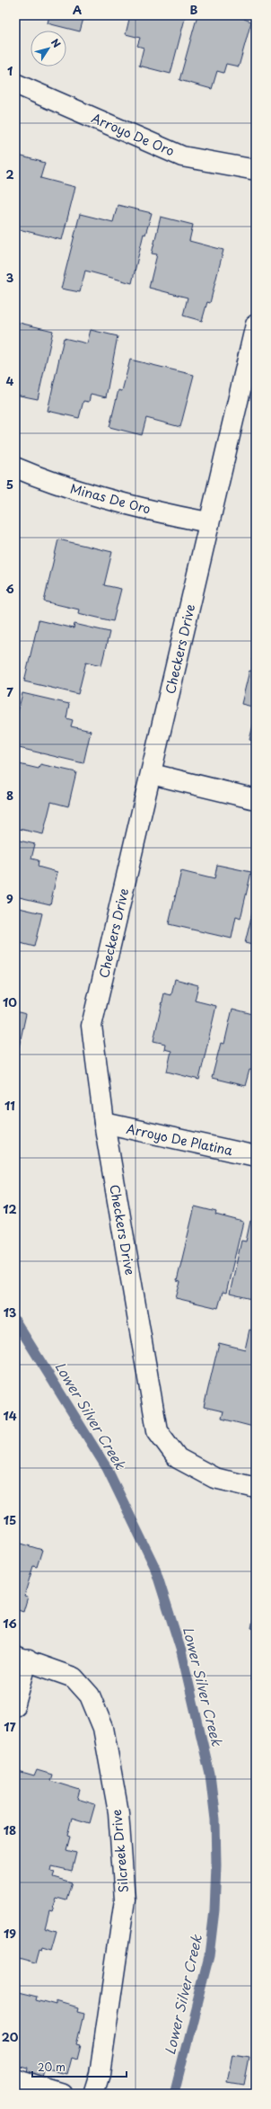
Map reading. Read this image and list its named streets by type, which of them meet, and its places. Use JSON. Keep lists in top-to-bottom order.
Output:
{
  "streets": {
    "street": [
      "Arroyo De Oro",
      "Minas De Oro",
      "Checkers Drive",
      "Arroyo De Platina",
      "Silcreek Drive"
    ]
  },
  "crossings": [
    ["Minas De Oro", "Checkers Drive"],
    ["Checkers Drive", "Arroyo De Platina"]
  ],
  "water": ["Lower Silver Creek"],
  "scale_bar": "20 m",
  "north": "top right",
  "grid": {
    "columns": ["A", "B"],
    "rows": [
      "1",
      "2",
      "3",
      "4",
      "5",
      "6",
      "7",
      "8",
      "9",
      "10",
      "11",
      "12",
      "13",
      "14",
      "15",
      "16",
      "17",
      "18",
      "19",
      "20"
    ]
  }
}
